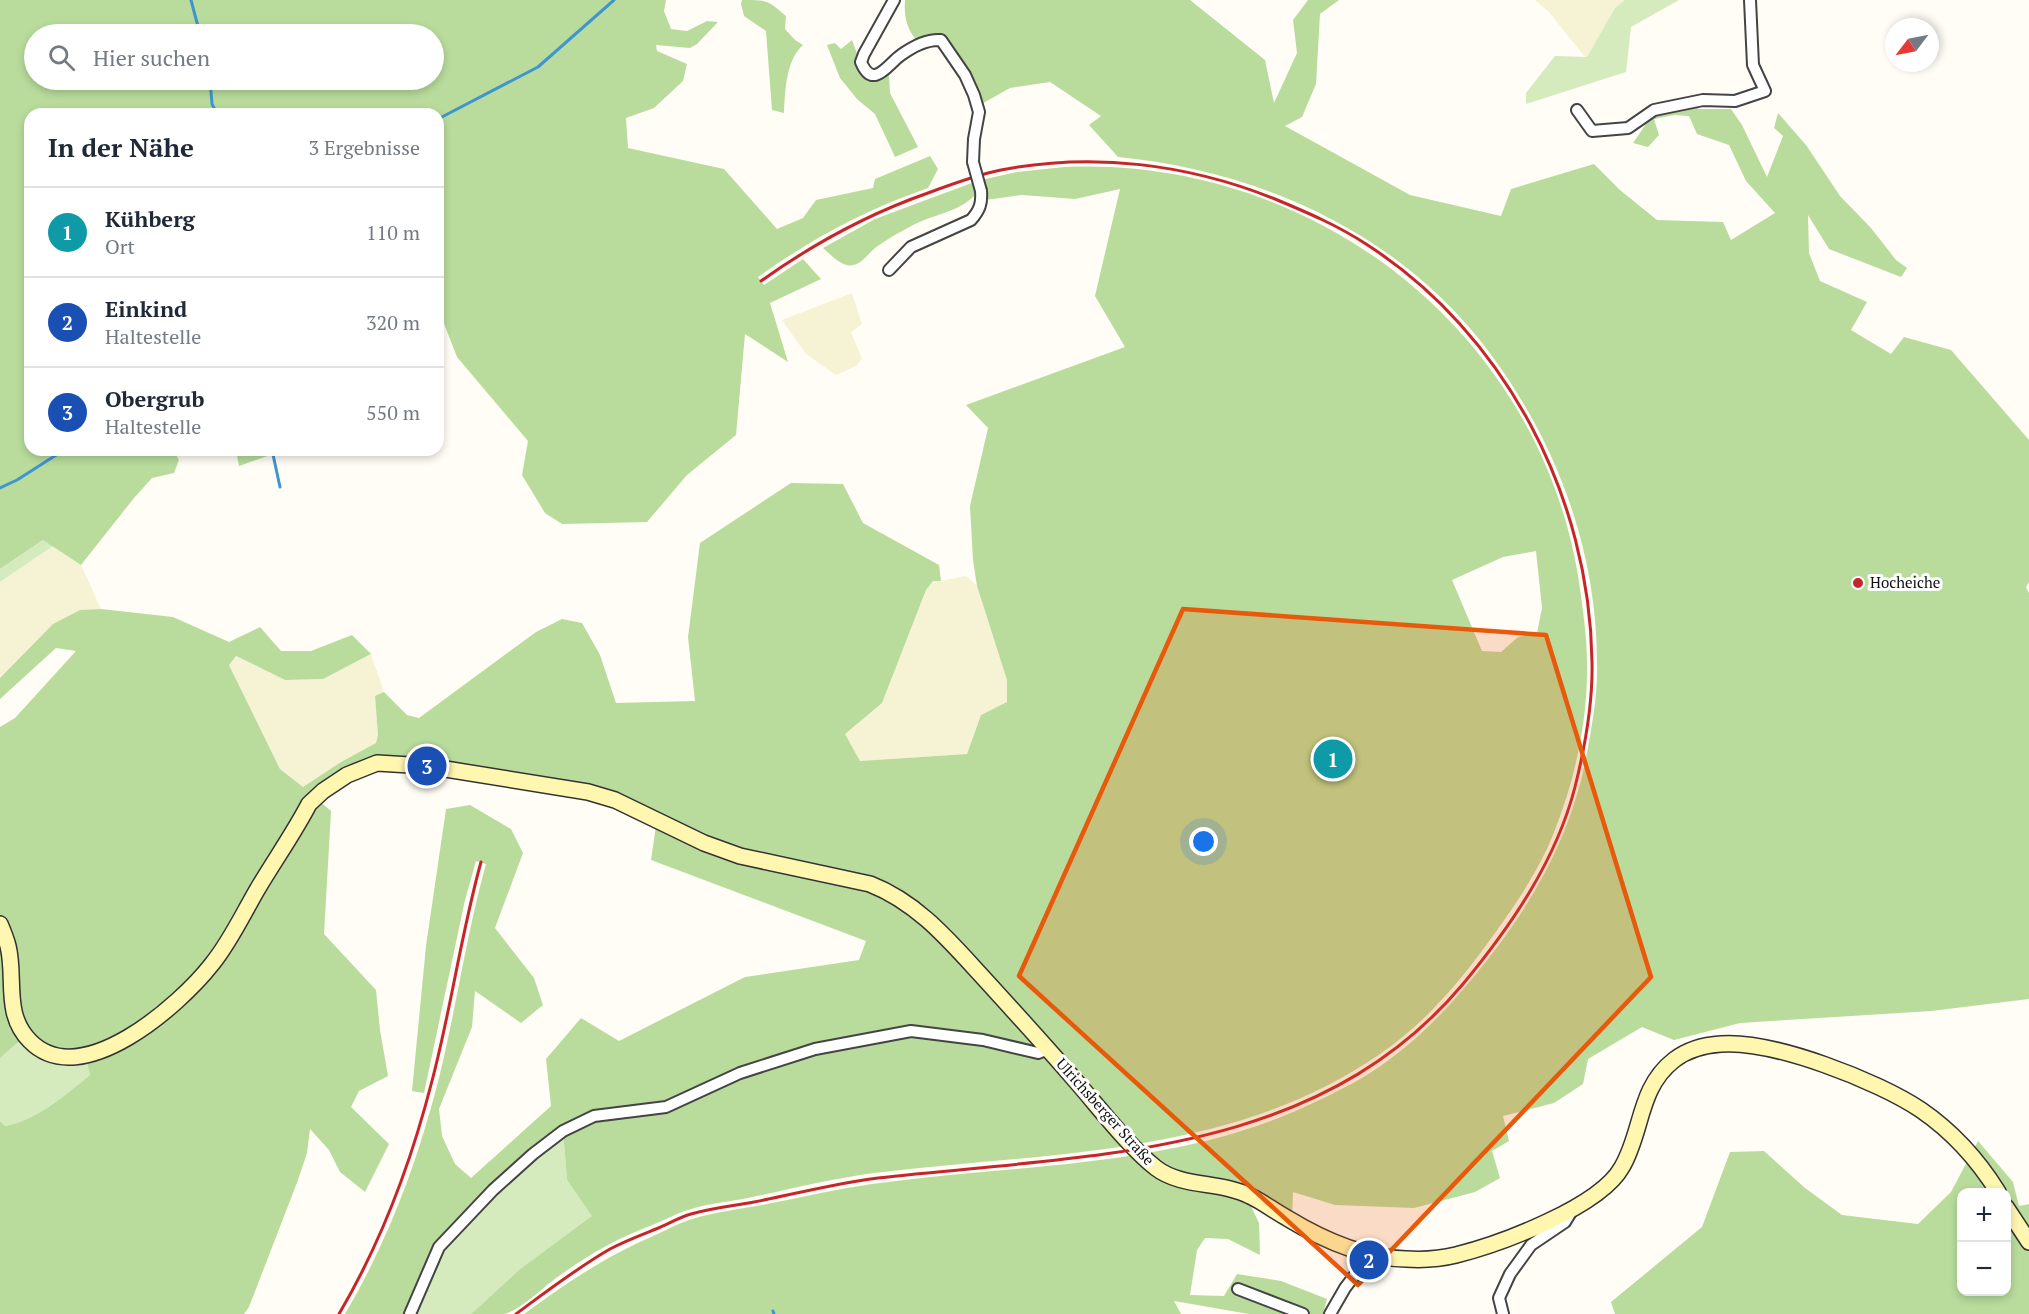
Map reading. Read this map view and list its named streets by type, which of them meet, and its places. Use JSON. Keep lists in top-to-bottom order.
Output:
{
  "streets": {
    "street": ["Ulrichsberger Straße"]
  },
  "places": ["Hocheiche"],
  "north": "bottom left",
  "page": {
    "search": "Hier suchen",
    "heading": ["In der Nähe", "3 Ergebnisse"],
    "list": [
      {
        "mark": "1",
        "name": "Kühberg",
        "note": "Ort",
        "value": "110 m"
      },
      {
        "mark": "2",
        "name": "Einkind",
        "note": "Haltestelle",
        "value": "320 m"
      },
      {
        "mark": "3",
        "name": "Obergrub",
        "note": "Haltestelle",
        "value": "550 m"
      }
    ],
    "pins": ["1", "3", "2"],
    "map_buttons": ["+", "−"]
  }
}
